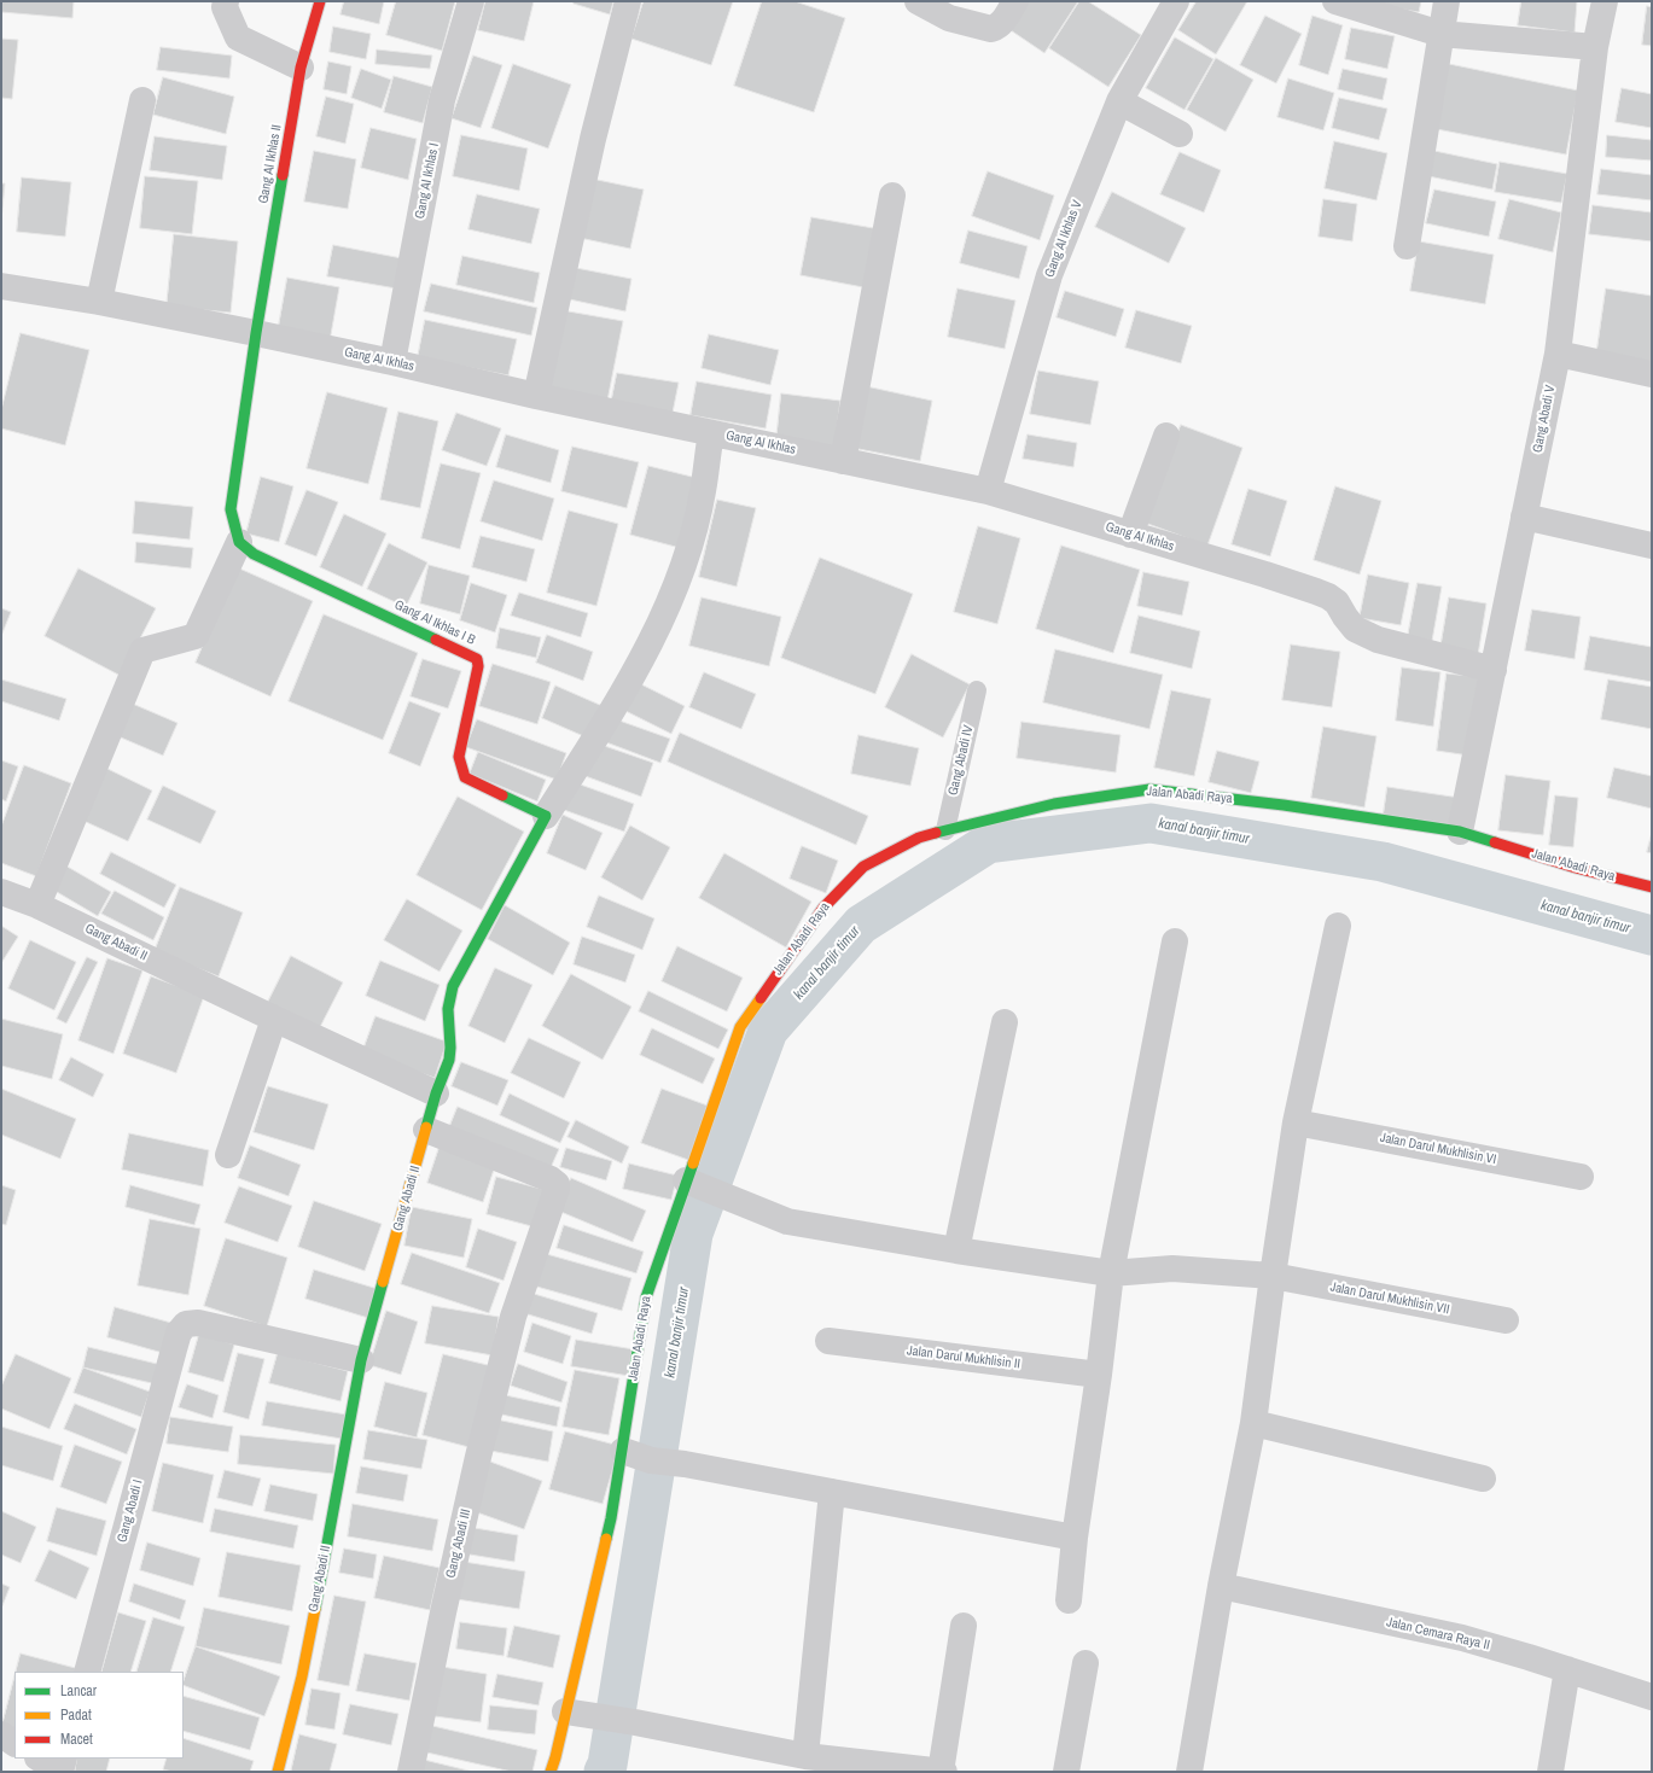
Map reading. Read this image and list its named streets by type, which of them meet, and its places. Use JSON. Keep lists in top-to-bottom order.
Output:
{
  "streets": {
    "street": [
      "Gang Al Ikhlas II",
      "Gang Al Ikhlas I",
      "Gang Al Ikhlas V",
      "Gang Al Ikhlas",
      "Gang Abadi V",
      "Gang Al Ikhlas I B",
      "Jalan Abadi Raya",
      "Gang Abadi II",
      "Jalan Darul Mukhlisin VI",
      "Jalan Darul Mukhlisin VII",
      "Jalan Darul Mukhlisin II",
      "Gang Abadi I",
      "Gang Abadi III",
      "Jalan Cemara Raya II"
    ],
    "lane": ["Gang Abadi IV"]
  },
  "crossings": [
    ["Gang Al Ikhlas II", "Gang Al Ikhlas"],
    ["Gang Al Ikhlas I", "Gang Al Ikhlas"],
    ["Gang Al Ikhlas V", "Gang Al Ikhlas"],
    ["Gang Al Ikhlas", "Gang Abadi V"],
    ["Gang Abadi V", "Jalan Abadi Raya"],
    ["Gang Abadi IV", "Jalan Abadi Raya"],
    ["Jalan Abadi Raya", "Jalan Darul Mukhlisin VII"],
    ["Gang Abadi II", "Gang Abadi I"],
    ["Gang Abadi II", "Gang Abadi III"]
  ],
  "water": ["kanal banjir timur"],
  "legend": ["Lancar", "Padat", "Macet"]
}
